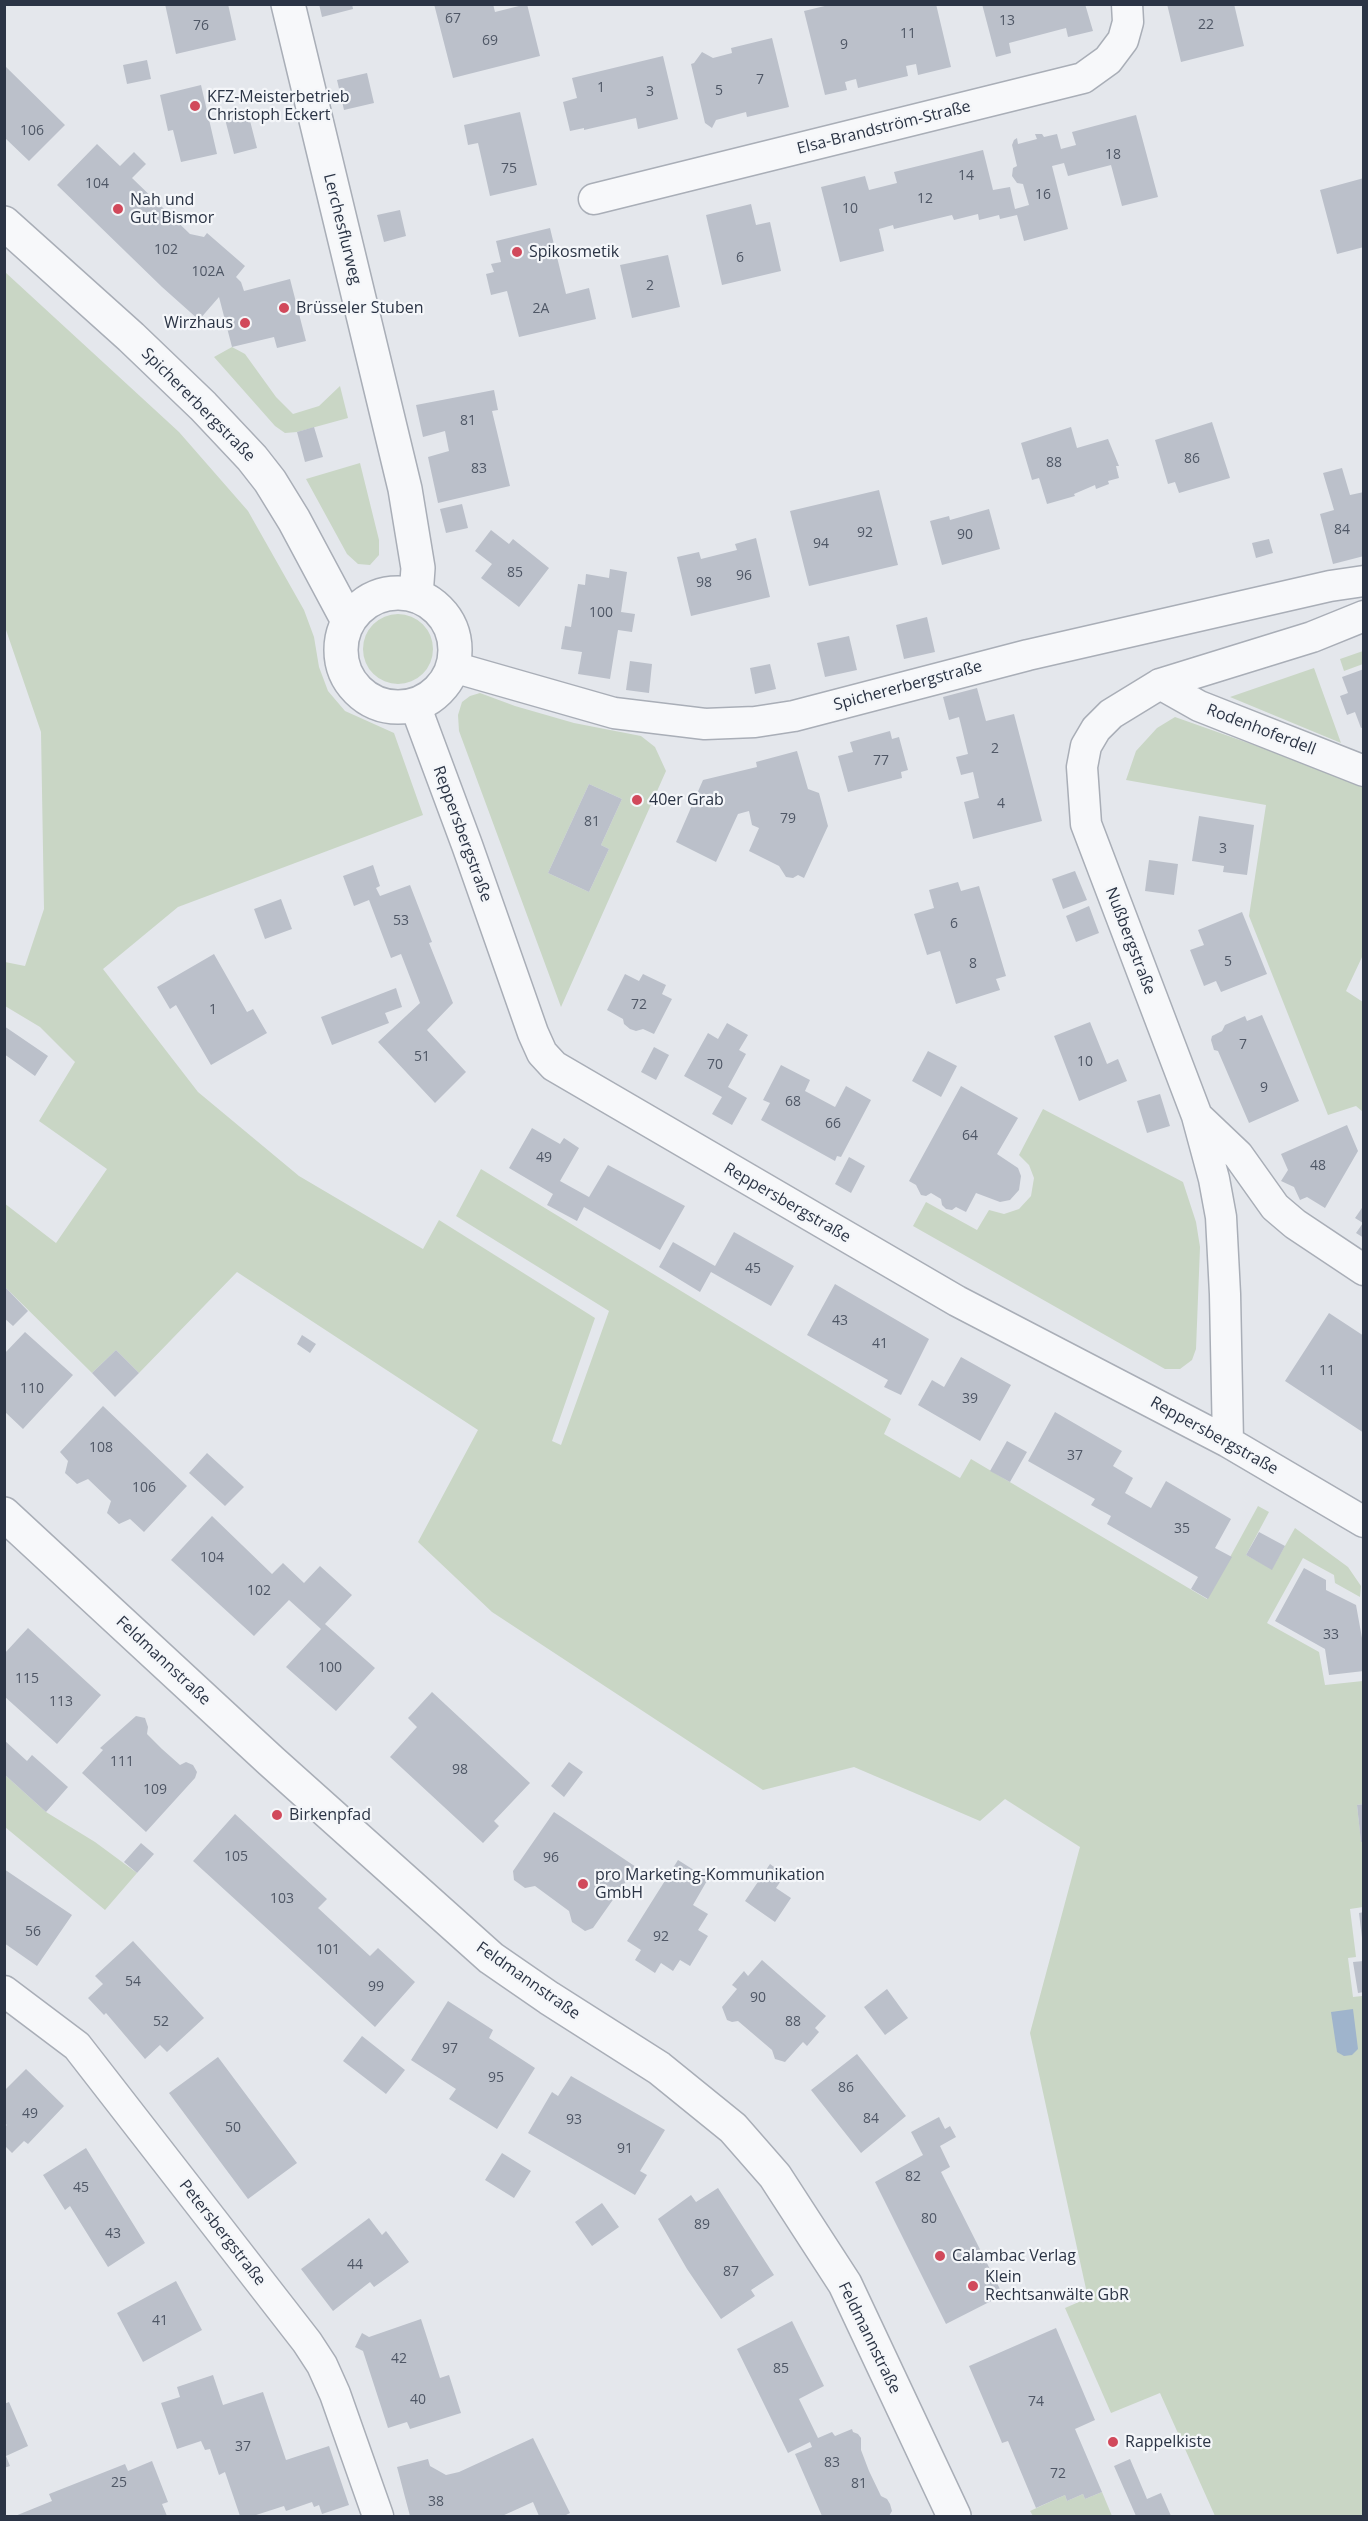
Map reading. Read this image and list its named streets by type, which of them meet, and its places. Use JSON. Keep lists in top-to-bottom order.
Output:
{
  "streets": {
    "street": [
      "Elsa-Brandström-Straße",
      "Lerchesflurweg",
      "Spichererbergstraße",
      "Rodenhoferdell",
      "Reppersbergstraße",
      "Nußbergstraße",
      "Feldmannstraße",
      "Petersbergstraße"
    ]
  },
  "crossings": [
    ["Lerchesflurweg", "Spichererbergstraße"],
    ["Lerchesflurweg", "Reppersbergstraße"],
    ["Spichererbergstraße", "Reppersbergstraße"],
    ["Rodenhoferdell", "Nußbergstraße"],
    ["Reppersbergstraße", "Nußbergstraße"]
  ],
  "places": [
    "KFZ-Meisterbetrieb Christoph Eckert",
    "Nah und Gut Bismor",
    "Spikosmetik",
    "Brüsseler Stuben",
    "Wirzhaus",
    "40er Grab",
    "Birkenpfad",
    "pro Marketing-Kommunikation GmbH",
    "Calambac Verlag",
    "Klein Rechtsanwälte GbR",
    "Rappelkiste"
  ],
  "house_numbers": [
    "67",
    "13",
    "22",
    "76",
    "11",
    "69",
    "9",
    "7",
    "1",
    "5",
    "3",
    "106",
    "18",
    "75",
    "14",
    "104",
    "16",
    "12",
    "10",
    "102",
    "6",
    "102A",
    "2",
    "2A",
    "81",
    "86",
    "88",
    "83",
    "84",
    "92",
    "90",
    "94",
    "85",
    "96",
    "98",
    "100",
    "2",
    "77",
    "4",
    "79",
    "81",
    "3",
    "53",
    "6",
    "5",
    "8",
    "72",
    "1",
    "7",
    "51",
    "10",
    "70",
    "9",
    "68",
    "66",
    "64",
    "49",
    "48",
    "45",
    "43",
    "41",
    "11",
    "110",
    "39",
    "108",
    "37",
    "106",
    "35",
    "104",
    "102",
    "33",
    "100",
    "115",
    "113",
    "111",
    "98",
    "109",
    "105",
    "96",
    "103",
    "56",
    "92",
    "101",
    "54",
    "99",
    "90",
    "52",
    "88",
    "97",
    "95",
    "86",
    "49",
    "84",
    "93",
    "50",
    "91",
    "82",
    "45",
    "80",
    "89",
    "43",
    "44",
    "87",
    "41",
    "42",
    "85",
    "40",
    "74",
    "37",
    "83",
    "72",
    "25",
    "81",
    "38"
  ]
}
